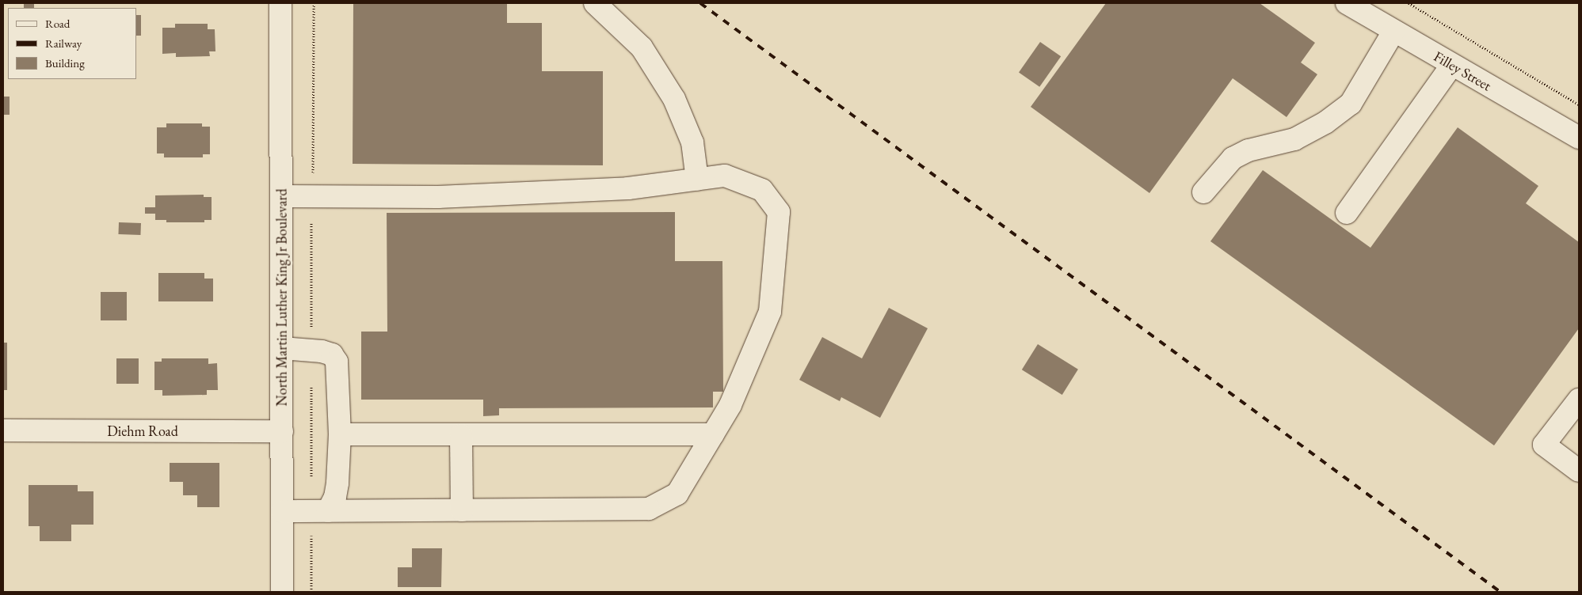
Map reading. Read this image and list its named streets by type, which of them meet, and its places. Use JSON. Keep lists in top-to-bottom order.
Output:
{
  "streets": {
    "street": ["Filley Street", "North Martin Luther King Jr Boulevard", "Diehm Road"]
  },
  "crossings": [
    ["North Martin Luther King Jr Boulevard", "Diehm Road"]
  ],
  "legend": ["Road", "Railway", "Building"]
}
